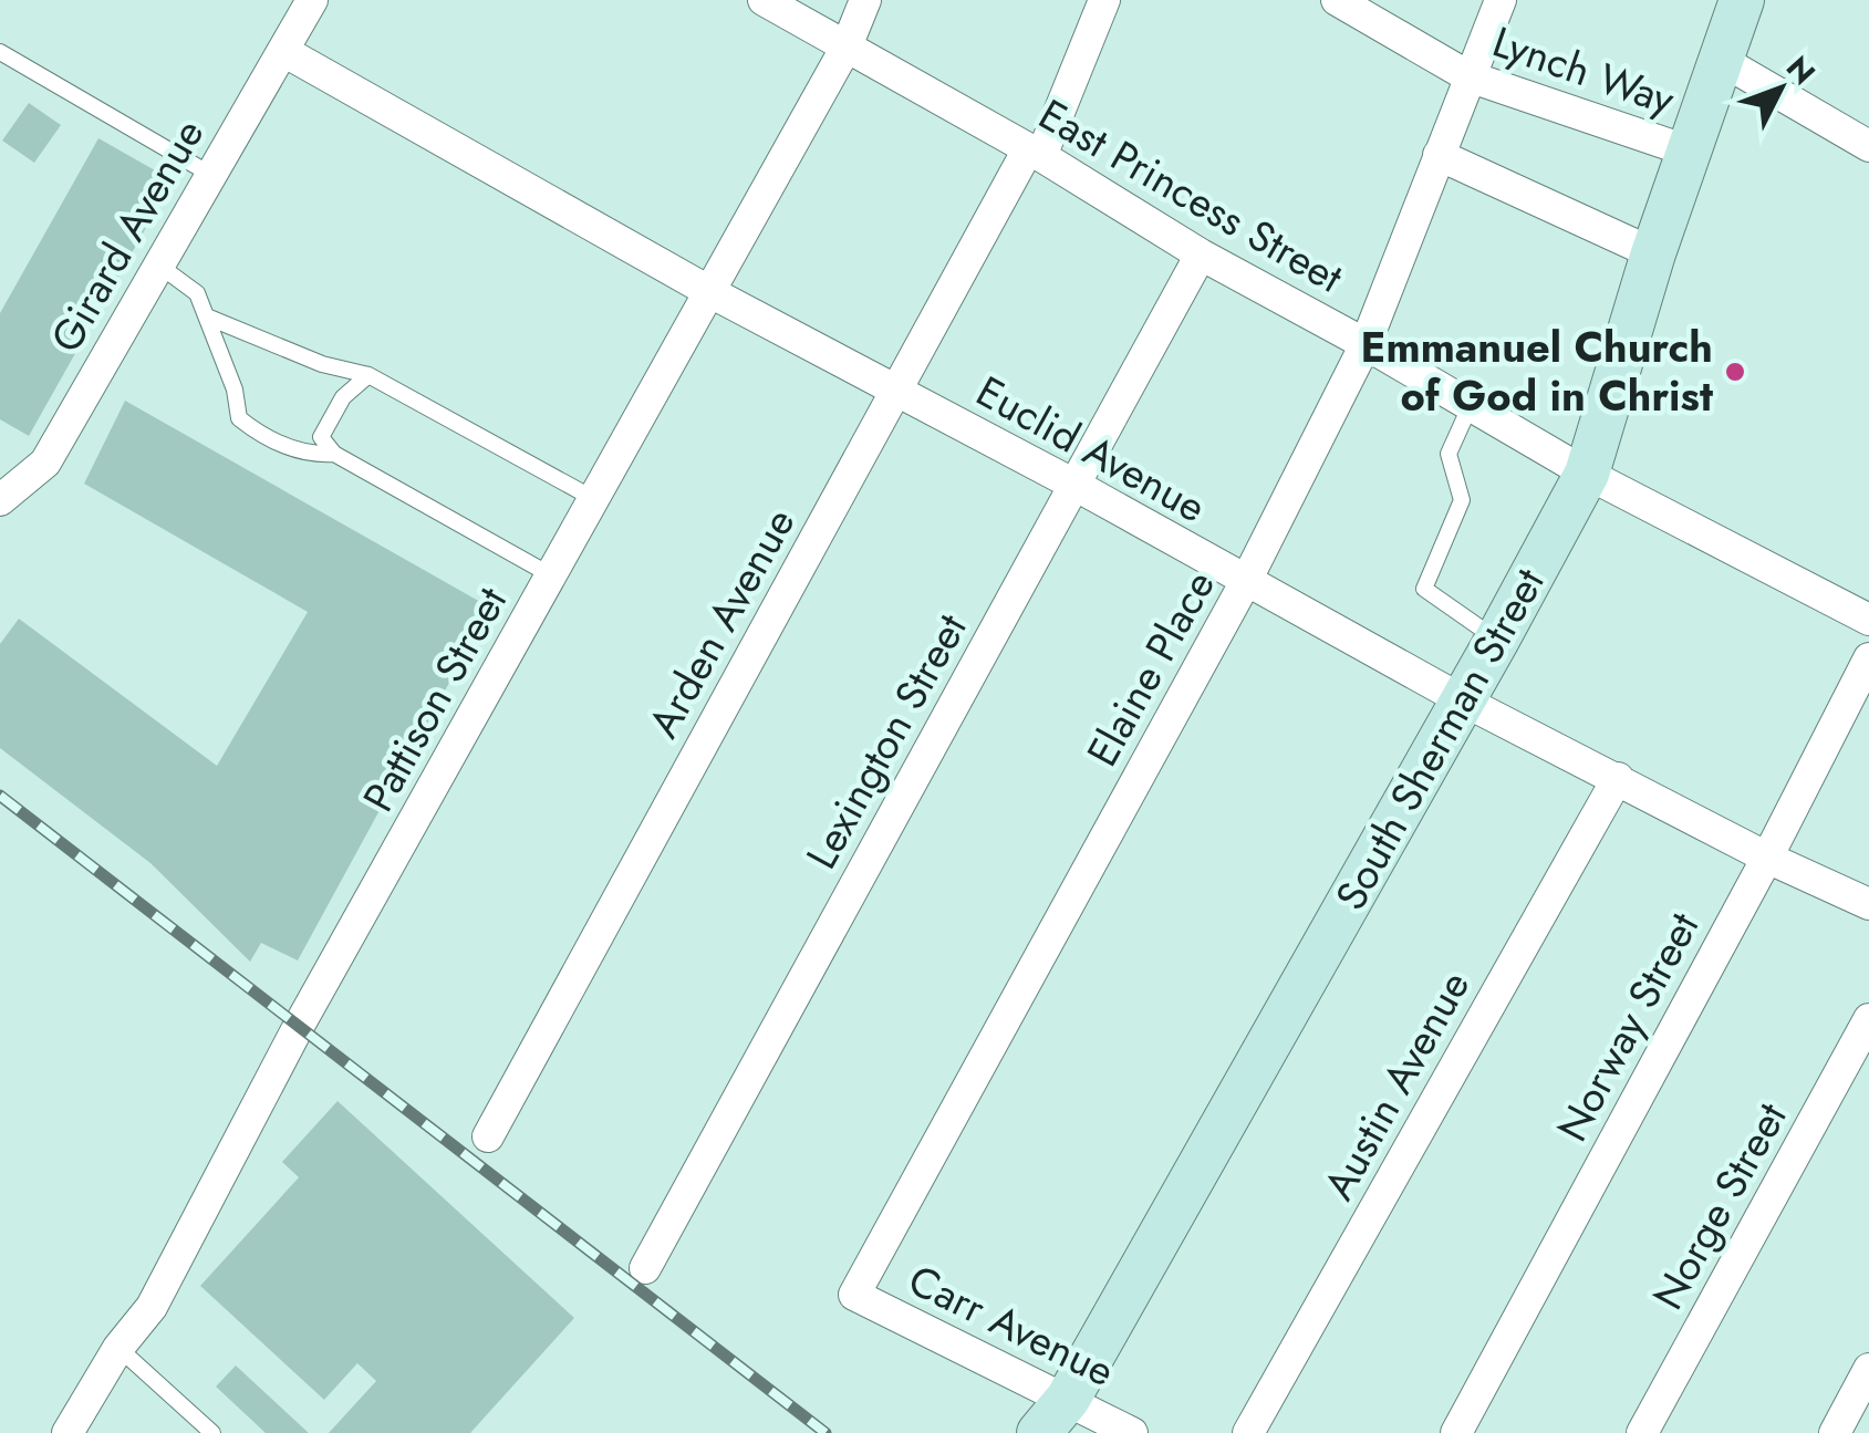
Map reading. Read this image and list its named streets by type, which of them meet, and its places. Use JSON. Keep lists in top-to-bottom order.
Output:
{
  "streets": {
    "main road": ["South Sherman Street"],
    "street": [
      "Lynch Way",
      "East Princess Street",
      "Girard Avenue",
      "Euclid Avenue",
      "Arden Avenue",
      "Elaine Place",
      "Pattison Street",
      "Lexington Street",
      "Norway Street",
      "Austin Avenue",
      "Norge Street",
      "Carr Avenue"
    ]
  },
  "crossings": [
    ["Lynch Way", "Elaine Place"],
    ["Lynch Way", "South Sherman Street"],
    ["East Princess Street", "Arden Avenue"],
    ["East Princess Street", "Elaine Place"],
    ["East Princess Street", "Pattison Street"],
    ["East Princess Street", "South Sherman Street"],
    ["East Princess Street", "Lexington Street"],
    ["Girard Avenue", "Euclid Avenue"],
    ["Euclid Avenue", "Arden Avenue"],
    ["Euclid Avenue", "Elaine Place"],
    ["Euclid Avenue", "Pattison Street"],
    ["Euclid Avenue", "South Sherman Street"],
    ["Euclid Avenue", "Lexington Street"],
    ["Euclid Avenue", "Norway Street"],
    ["Euclid Avenue", "Austin Avenue"],
    ["Elaine Place", "Carr Avenue"],
    ["South Sherman Street", "Carr Avenue"]
  ],
  "places": ["Emmanuel Church of God in Christ"],
  "north": "top right"
}
